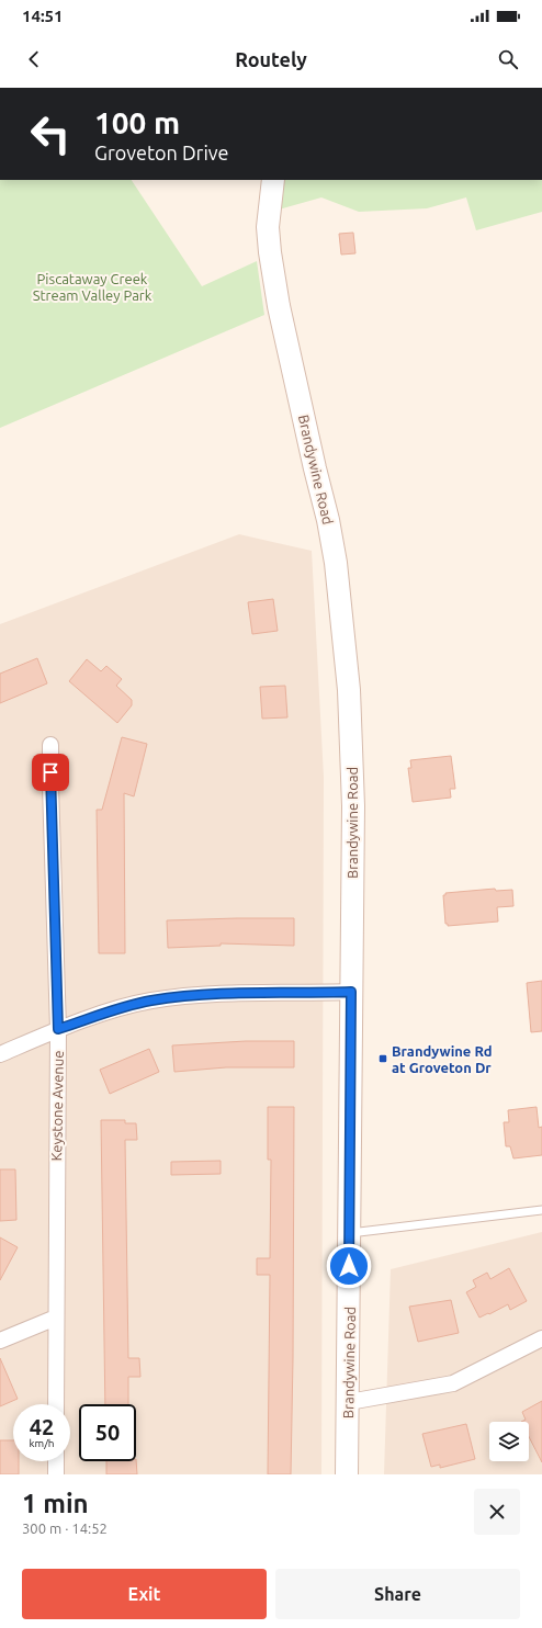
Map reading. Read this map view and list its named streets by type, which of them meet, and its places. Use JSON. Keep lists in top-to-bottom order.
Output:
{
  "streets": {
    "main road": ["Brandywine Road"],
    "street": ["Keystone Avenue"]
  },
  "parks": ["Piscataway Creek Stream Valley Park"],
  "places": {
    "transit": ["Brandywine Rd at Groveton Dr"]
  },
  "page": {
    "status": "14:51",
    "header": "Routely",
    "turn": ["100 m", "Groveton Drive"],
    "speed": "42 km/h",
    "limit": "50",
    "heading": ["1 min", "300 m · 14:52"],
    "buttons": ["Exit", "Share"]
  }
}
